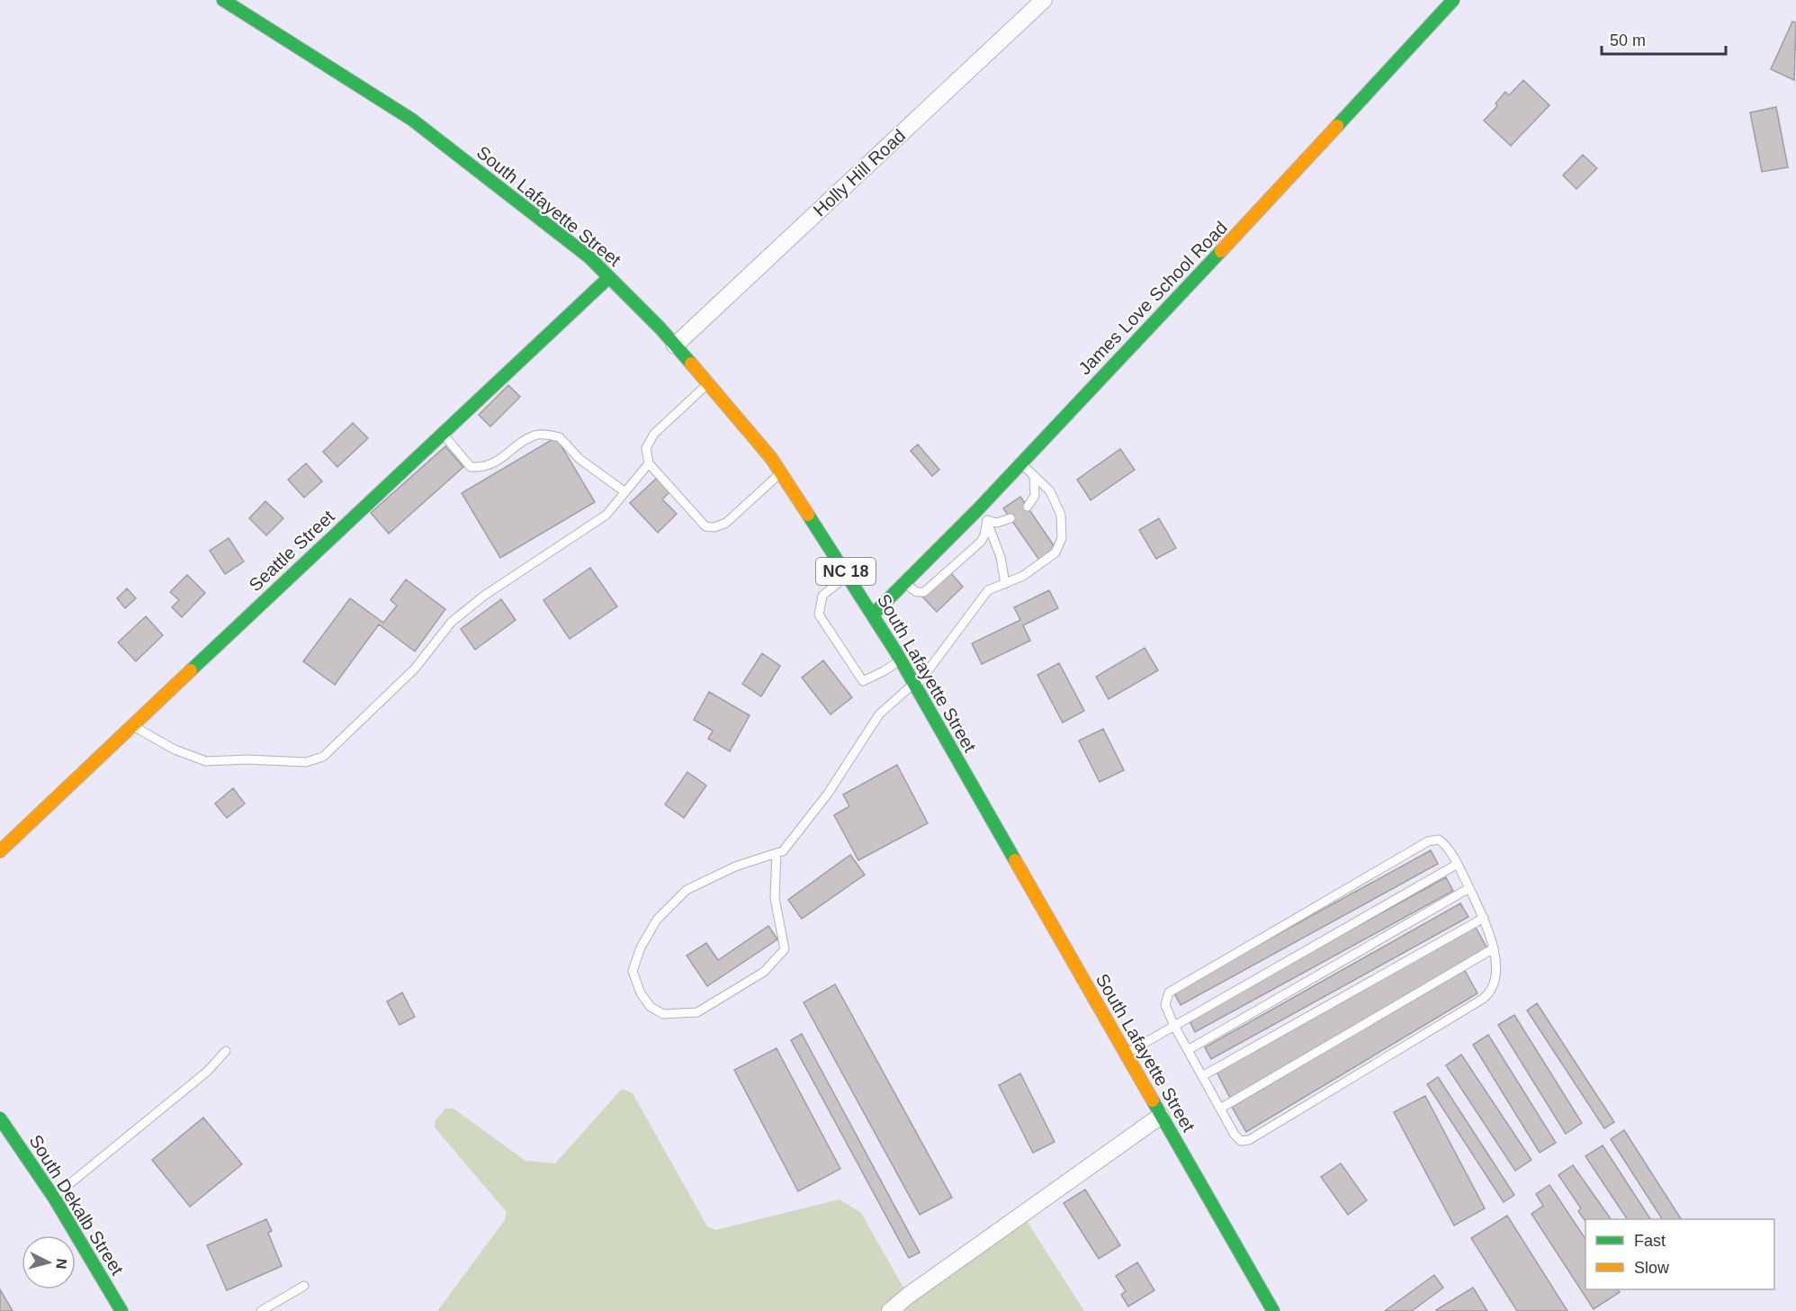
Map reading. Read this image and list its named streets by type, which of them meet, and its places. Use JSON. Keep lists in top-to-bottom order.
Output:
{
  "streets": {
    "main road": [
      "South Lafayette Street",
      "James Love School Road",
      "Seattle Street",
      "NC 18",
      "South Dekalb Street"
    ],
    "street": ["Holly Hill Road"]
  },
  "crossings": [
    ["Holly Hill Road", "South Lafayette Street"],
    ["South Lafayette Street", "James Love School Road"],
    ["South Lafayette Street", "Seattle Street"]
  ],
  "legend": ["Fast", "Slow"],
  "scale_bar": "50 m",
  "north": "right"
}
